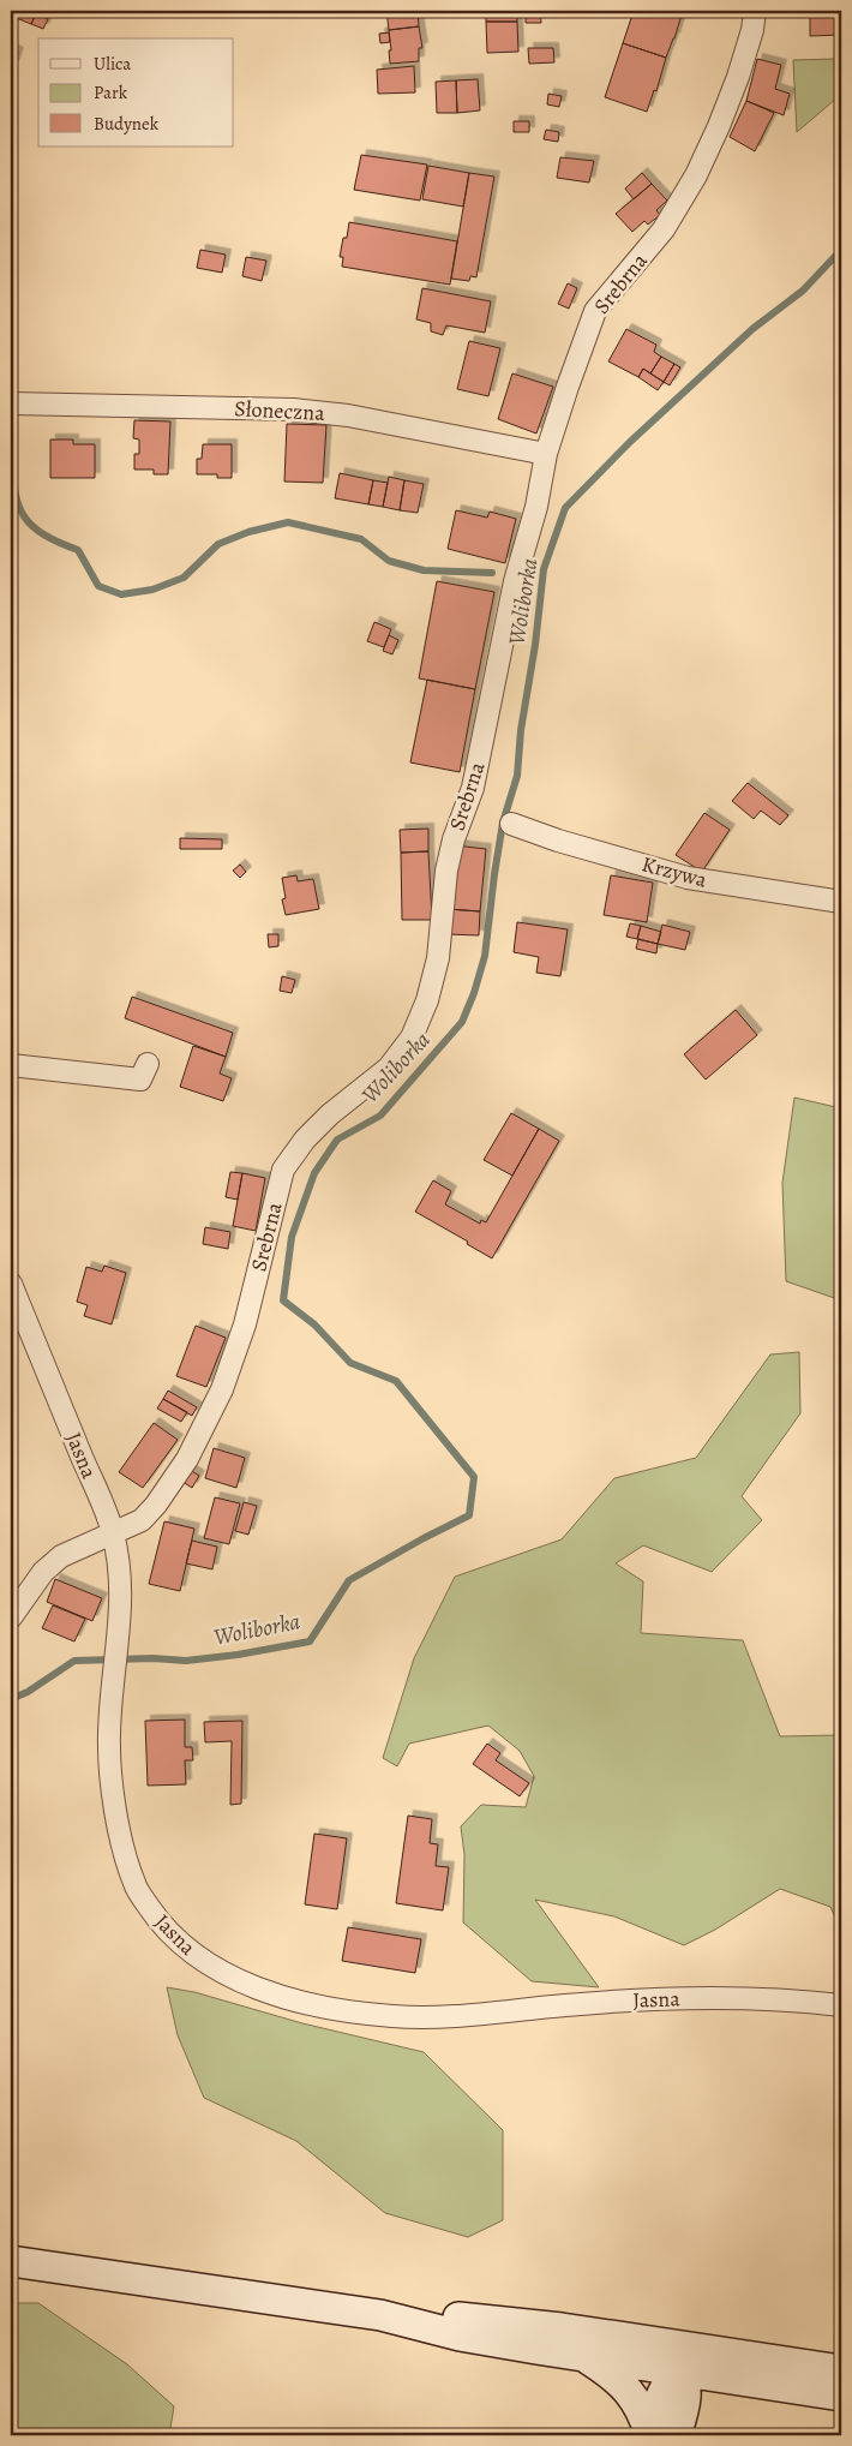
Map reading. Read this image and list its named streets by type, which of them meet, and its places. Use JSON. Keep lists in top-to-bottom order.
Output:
{
  "streets": {
    "street": [
      "Srebrna",
      "Słoneczna",
      "Krzywa",
      "Jasna"
    ]
  },
  "crossings": [
    ["Srebrna", "Słoneczna"],
    ["Srebrna", "Jasna"]
  ],
  "water": ["Woliborka"],
  "legend": ["Ulica", "Park", "Budynek"]
}
